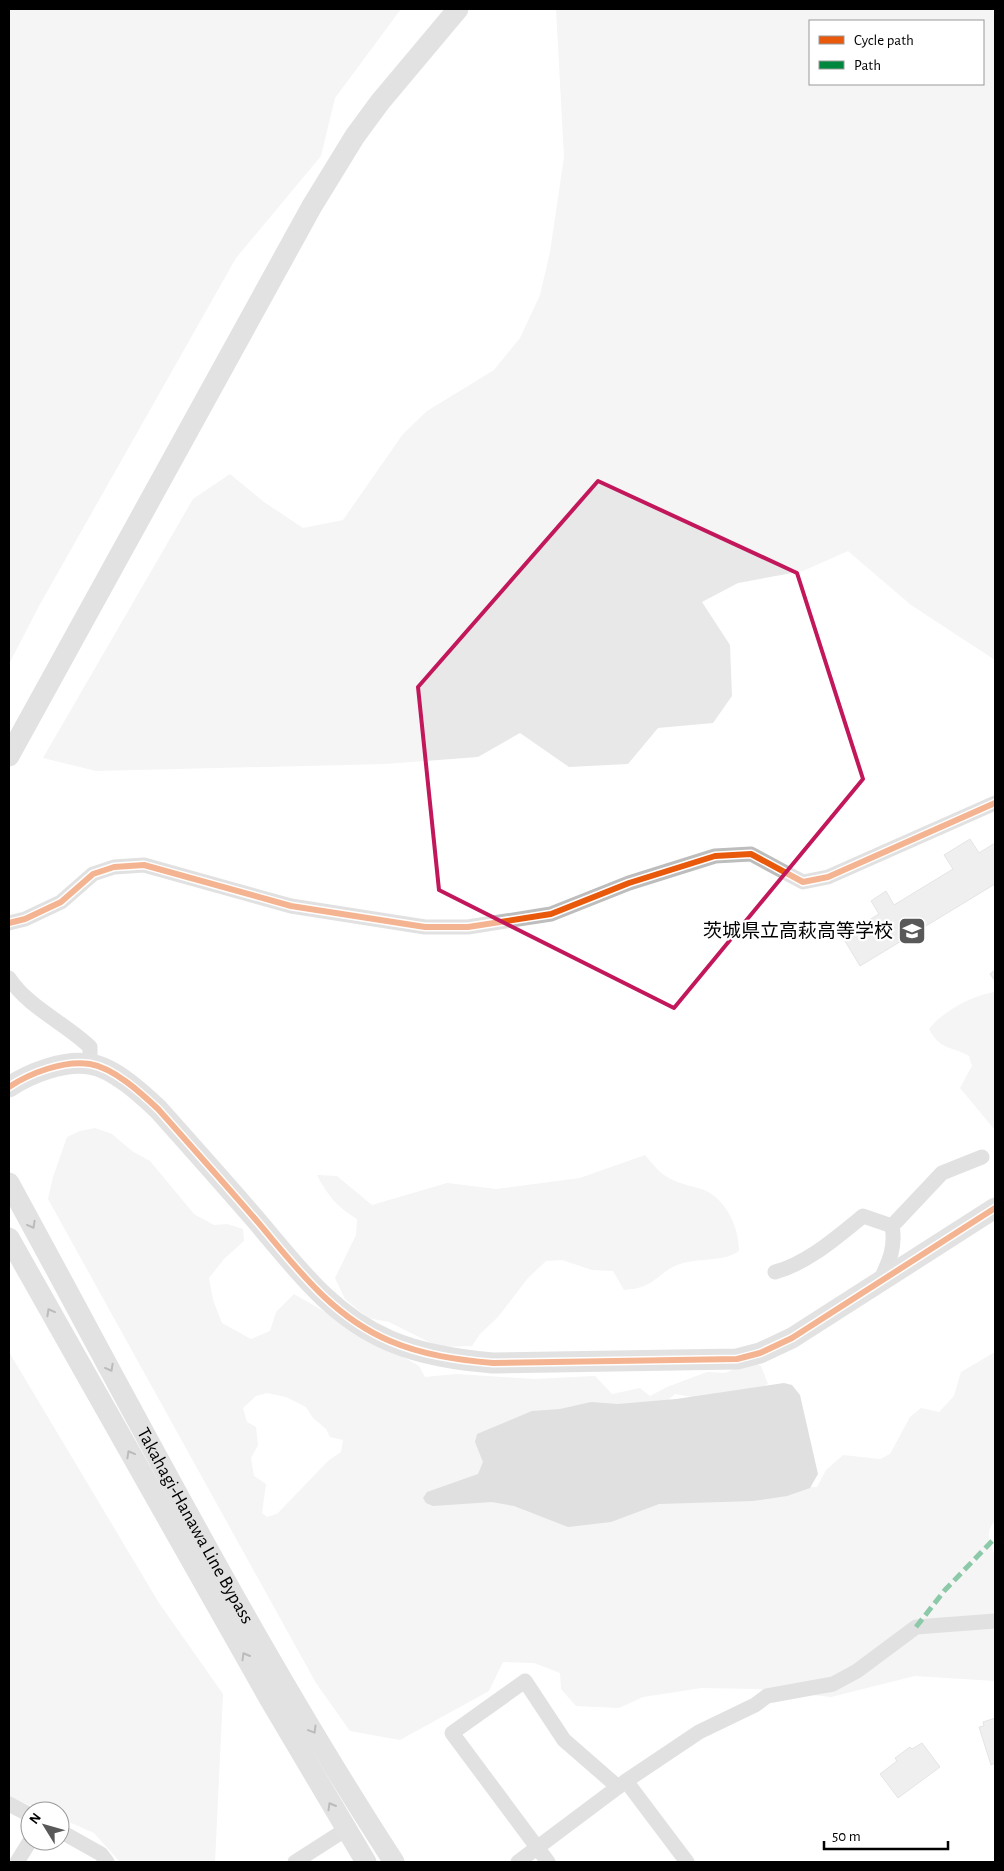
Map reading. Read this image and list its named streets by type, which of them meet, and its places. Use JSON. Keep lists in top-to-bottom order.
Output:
{
  "streets": {
    "street": ["Takahagi-Hanawa Line Bypass"]
  },
  "places": {
    "school or university": ["茨城県立高萩高等学校"]
  },
  "legend": ["Cycle path", "Path"],
  "scale_bar": "50 m",
  "north": "top left"
}
